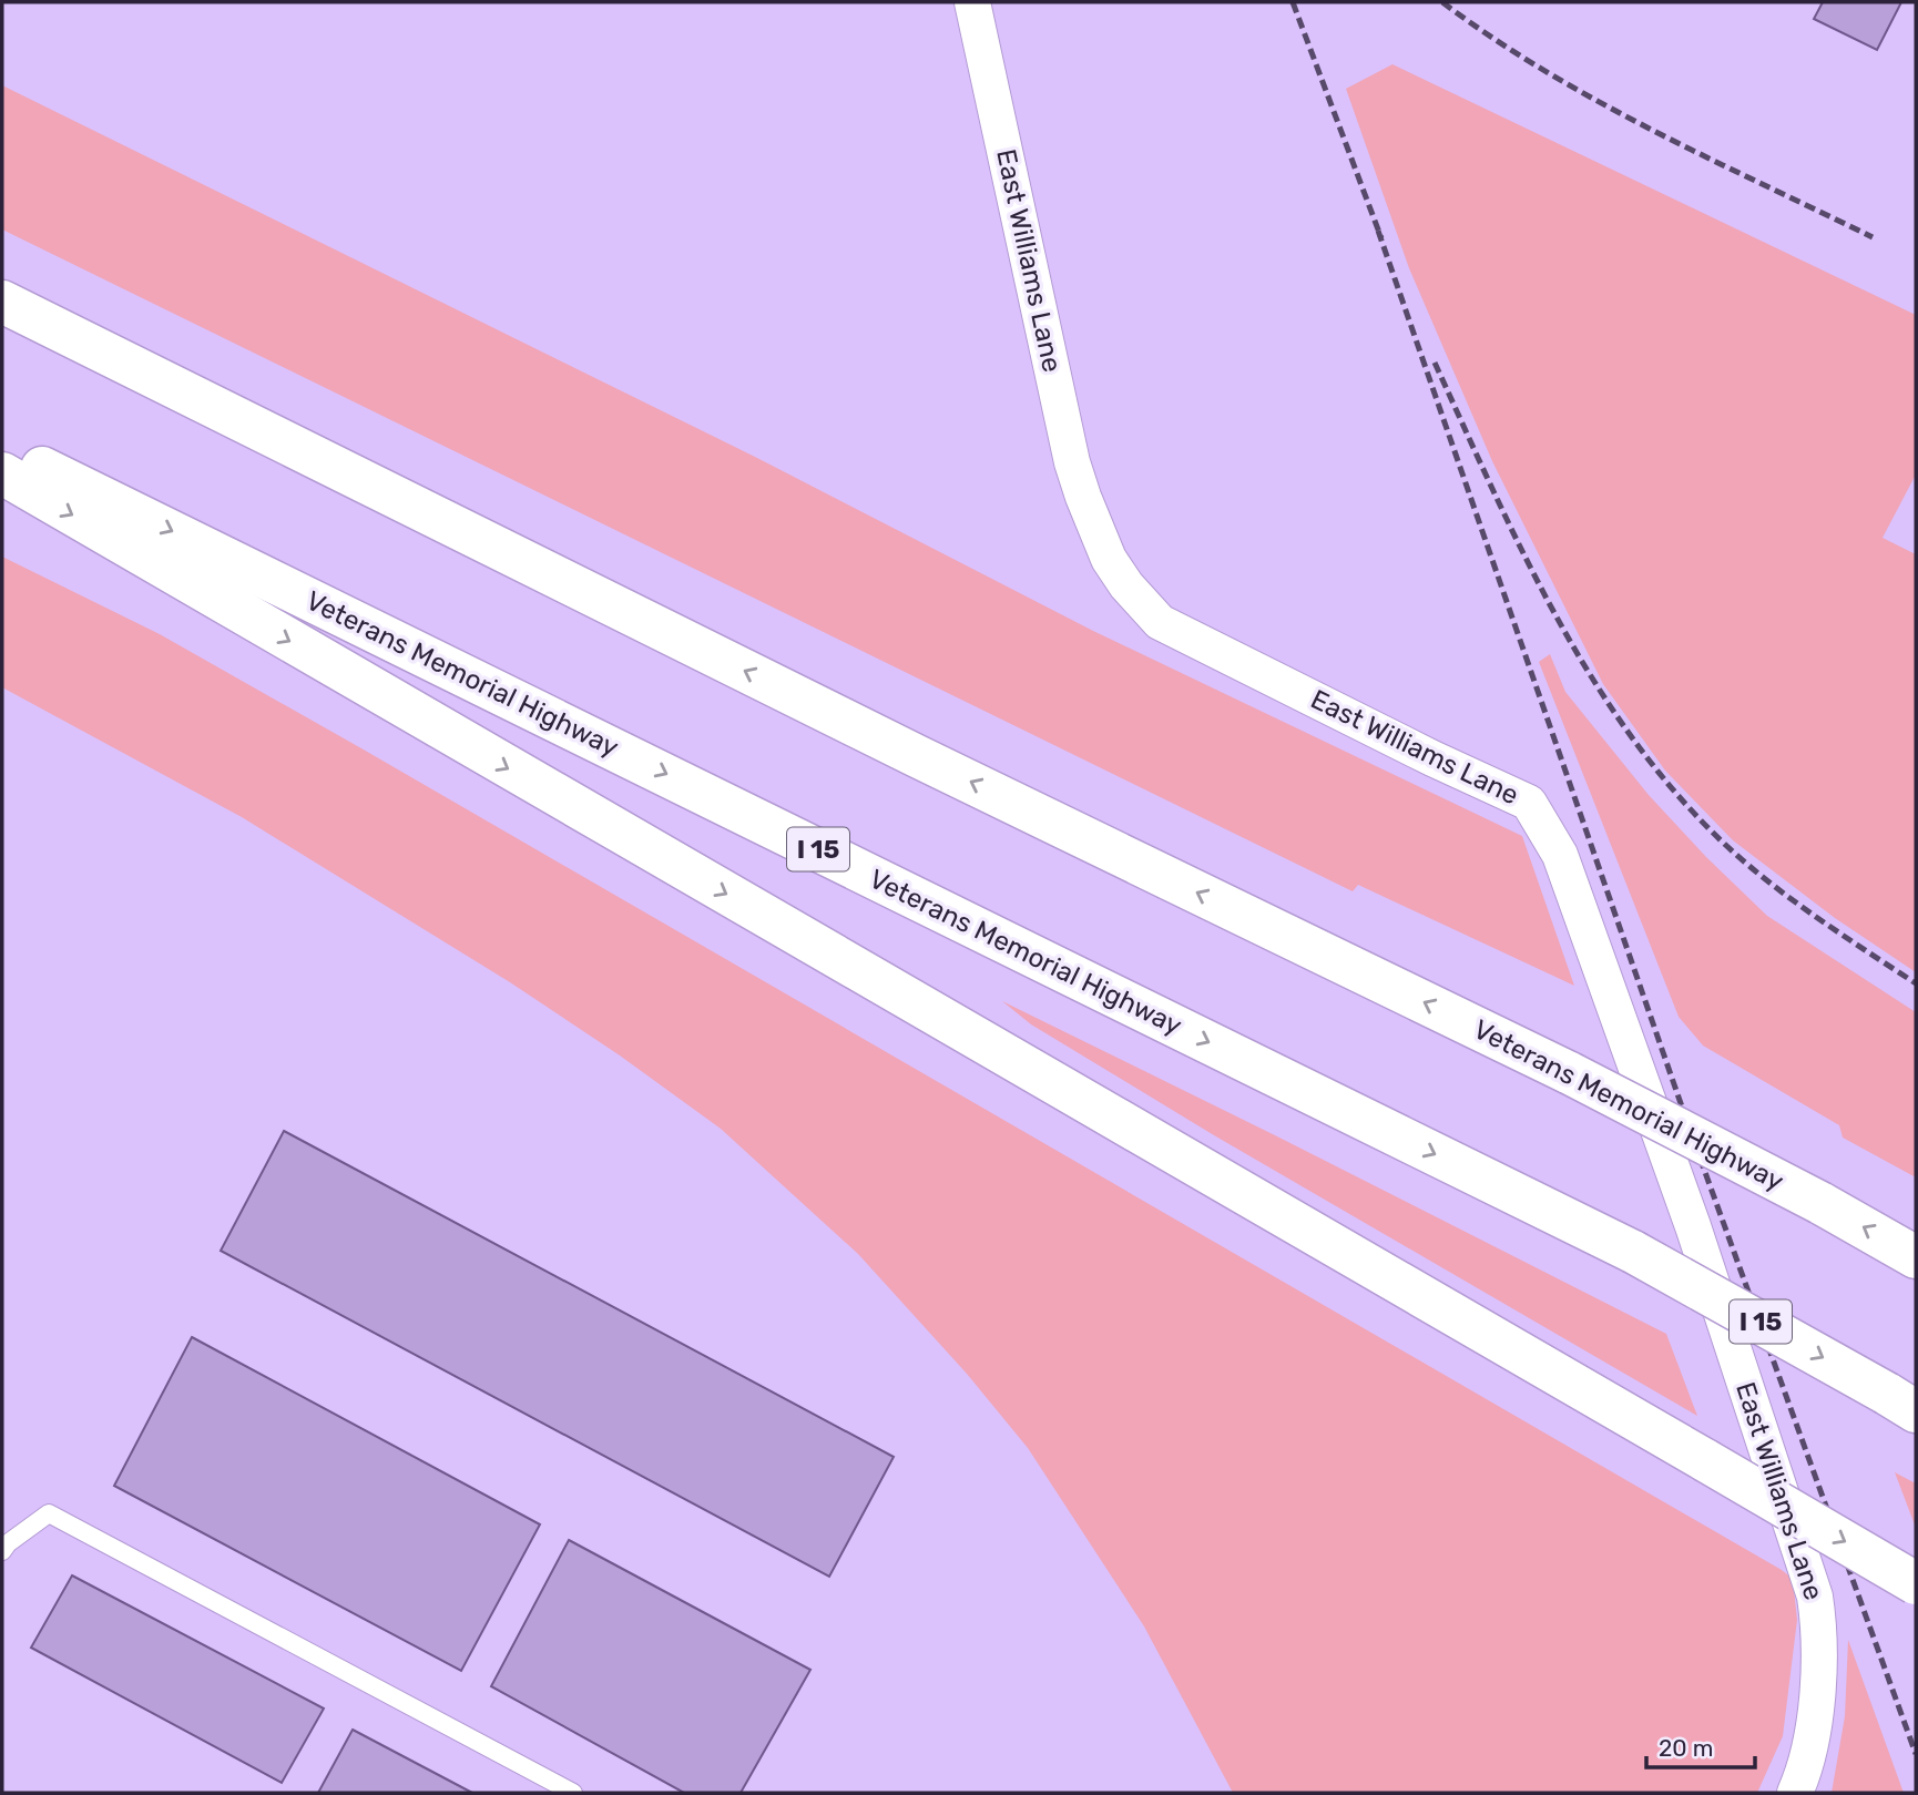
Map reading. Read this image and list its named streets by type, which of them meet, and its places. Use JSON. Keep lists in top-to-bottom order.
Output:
{
  "streets": {
    "highway": ["Veterans Memorial Highway", "I 15"],
    "street": ["East Williams Lane"]
  },
  "scale_bar": "20 m"
}
